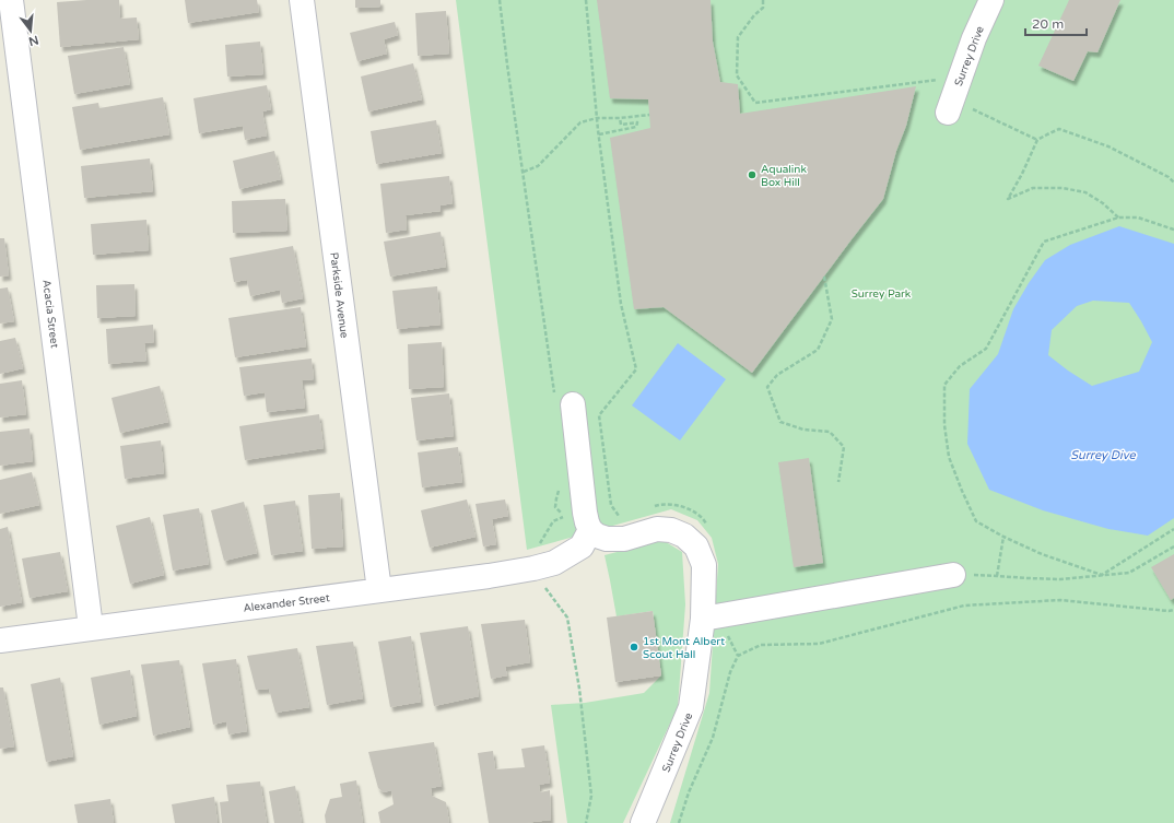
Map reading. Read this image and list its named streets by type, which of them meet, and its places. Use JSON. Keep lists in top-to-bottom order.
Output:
{
  "streets": {
    "street": [
      "Surrey Drive",
      "Parkside Avenue",
      "Acacia Street",
      "Alexander Street"
    ]
  },
  "crossings": [
    ["Surrey Drive", "Alexander Street"],
    ["Parkside Avenue", "Alexander Street"],
    ["Acacia Street", "Alexander Street"]
  ],
  "water": ["Surrey Dive"],
  "parks": ["Surrey Park"],
  "places": ["Aqualink Box Hill", "1st Mont Albert Scout Hall"],
  "scale_bar": "20 m",
  "north": "bottom"
}
